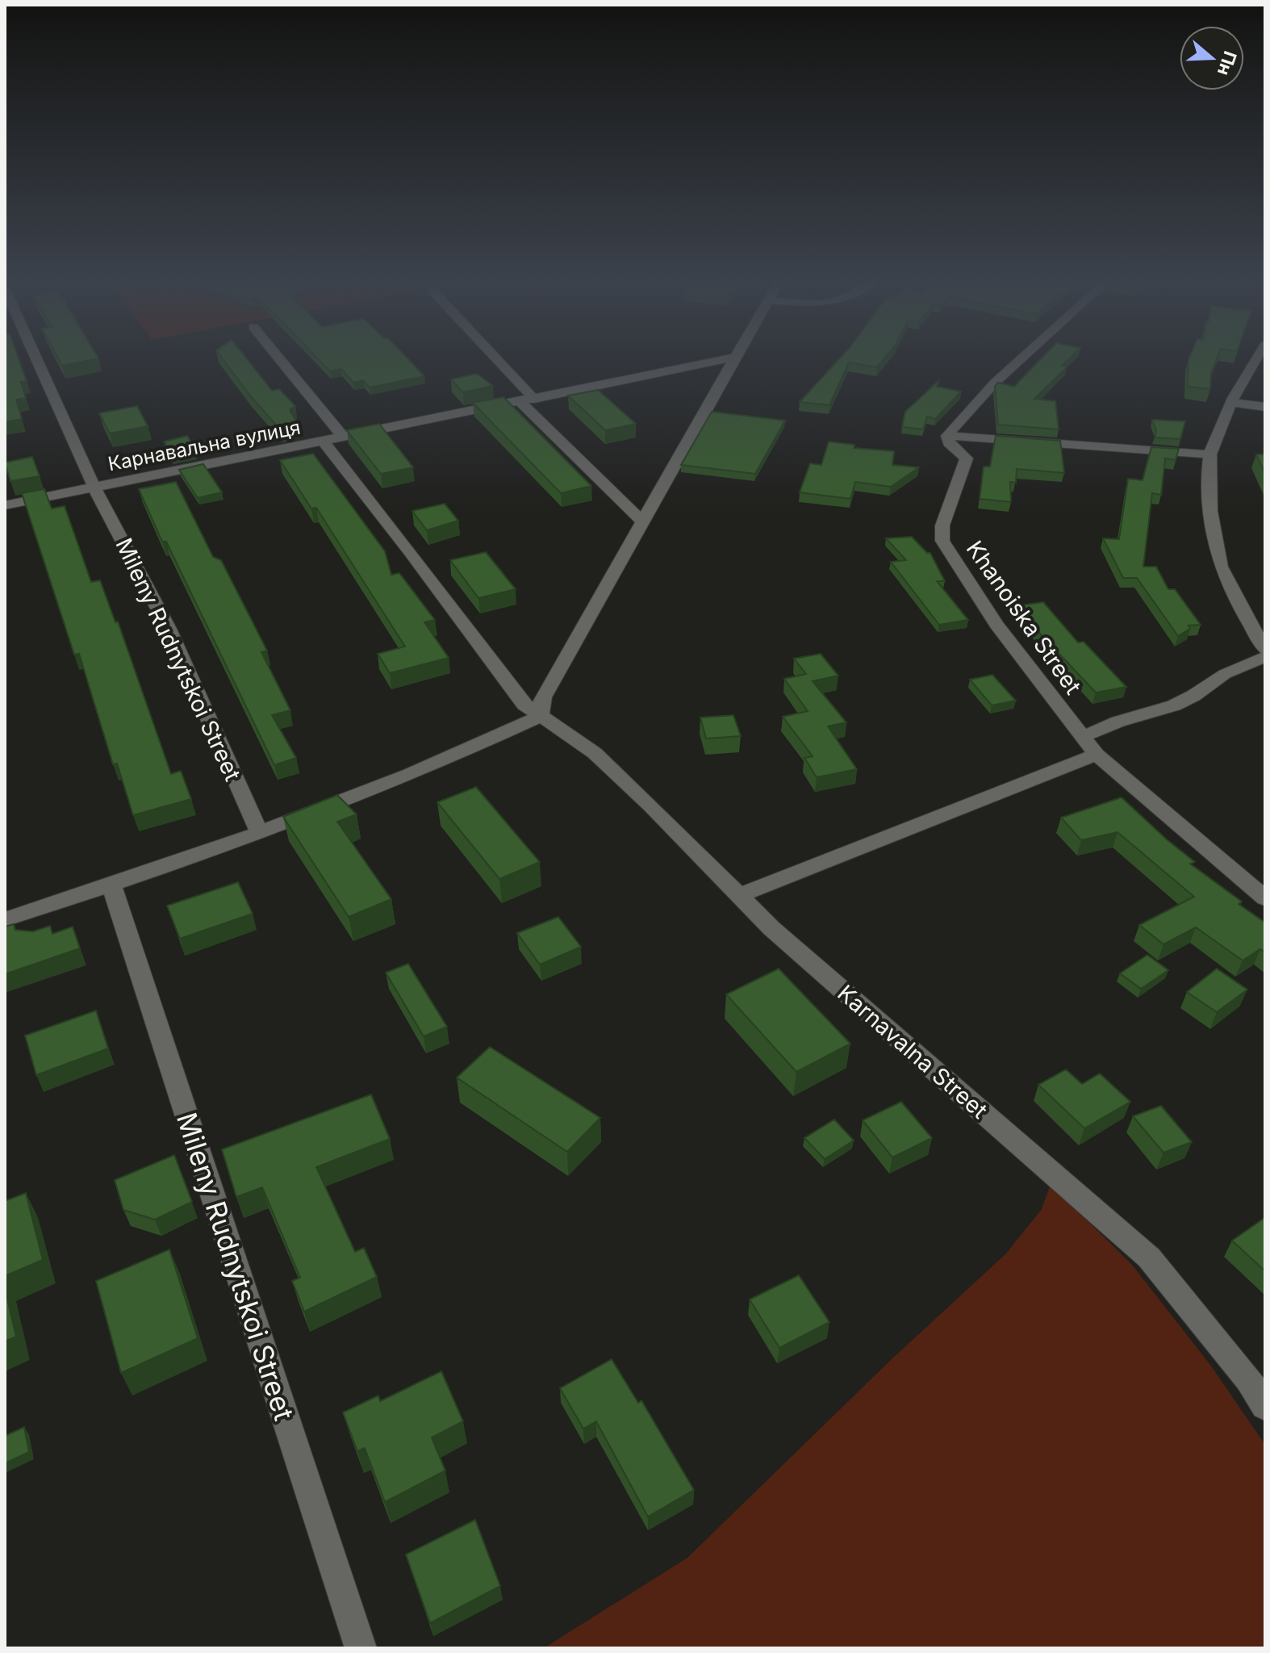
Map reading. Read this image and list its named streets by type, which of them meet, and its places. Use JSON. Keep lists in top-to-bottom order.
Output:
{
  "streets": {
    "street": [
      "Карнавальна вулиця",
      "Khanoiska Street",
      "Mileny Rudnytskoi Street",
      "Karnavalna Street"
    ]
  },
  "crossings": [
    ["Карнавальна вулиця", "Mileny Rudnytskoi Street"]
  ],
  "north": "right"
}
